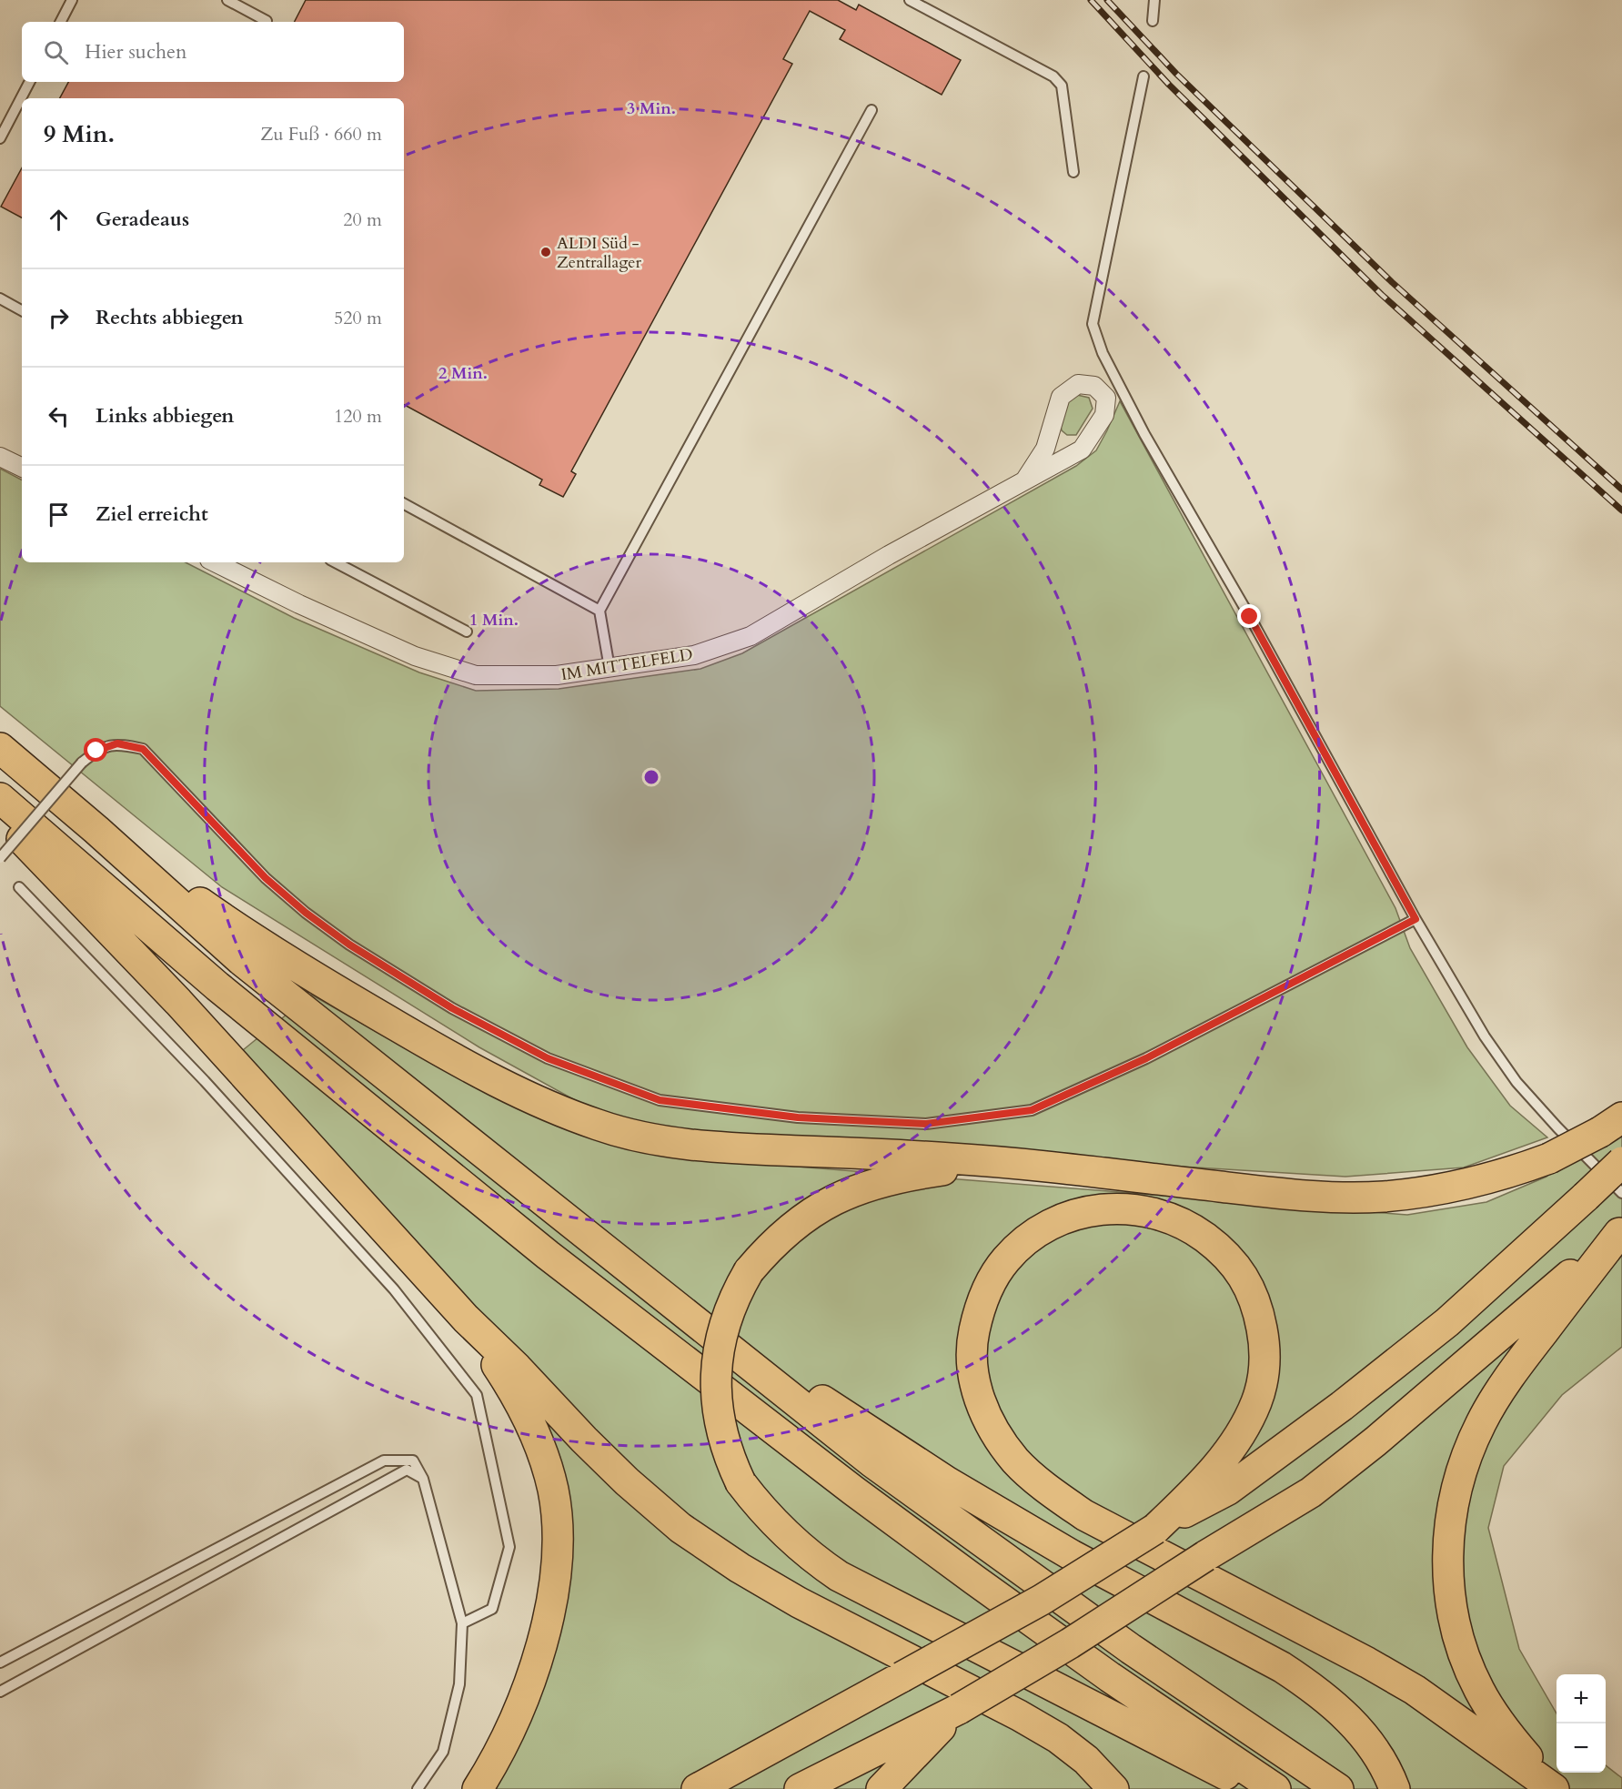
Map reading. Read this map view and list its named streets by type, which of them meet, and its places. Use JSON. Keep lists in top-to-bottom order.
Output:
{
  "streets": {
    "street": ["IM MITTELFELD"]
  },
  "places": ["ALDI Süd - Zentrallager"],
  "page": {
    "search": "Hier suchen",
    "heading": ["9 Min.", "Zu Fuß · 660 m"],
    "list": [
      ["Geradeaus", "20 m"],
      ["Rechts abbiegen", "520 m"],
      ["Links abbiegen", "120 m"],
      "Ziel erreicht"
    ],
    "map_buttons": ["+", "−"]
  },
  "rings": ["3 Min.", "2 Min.", "1 Min."]
}
